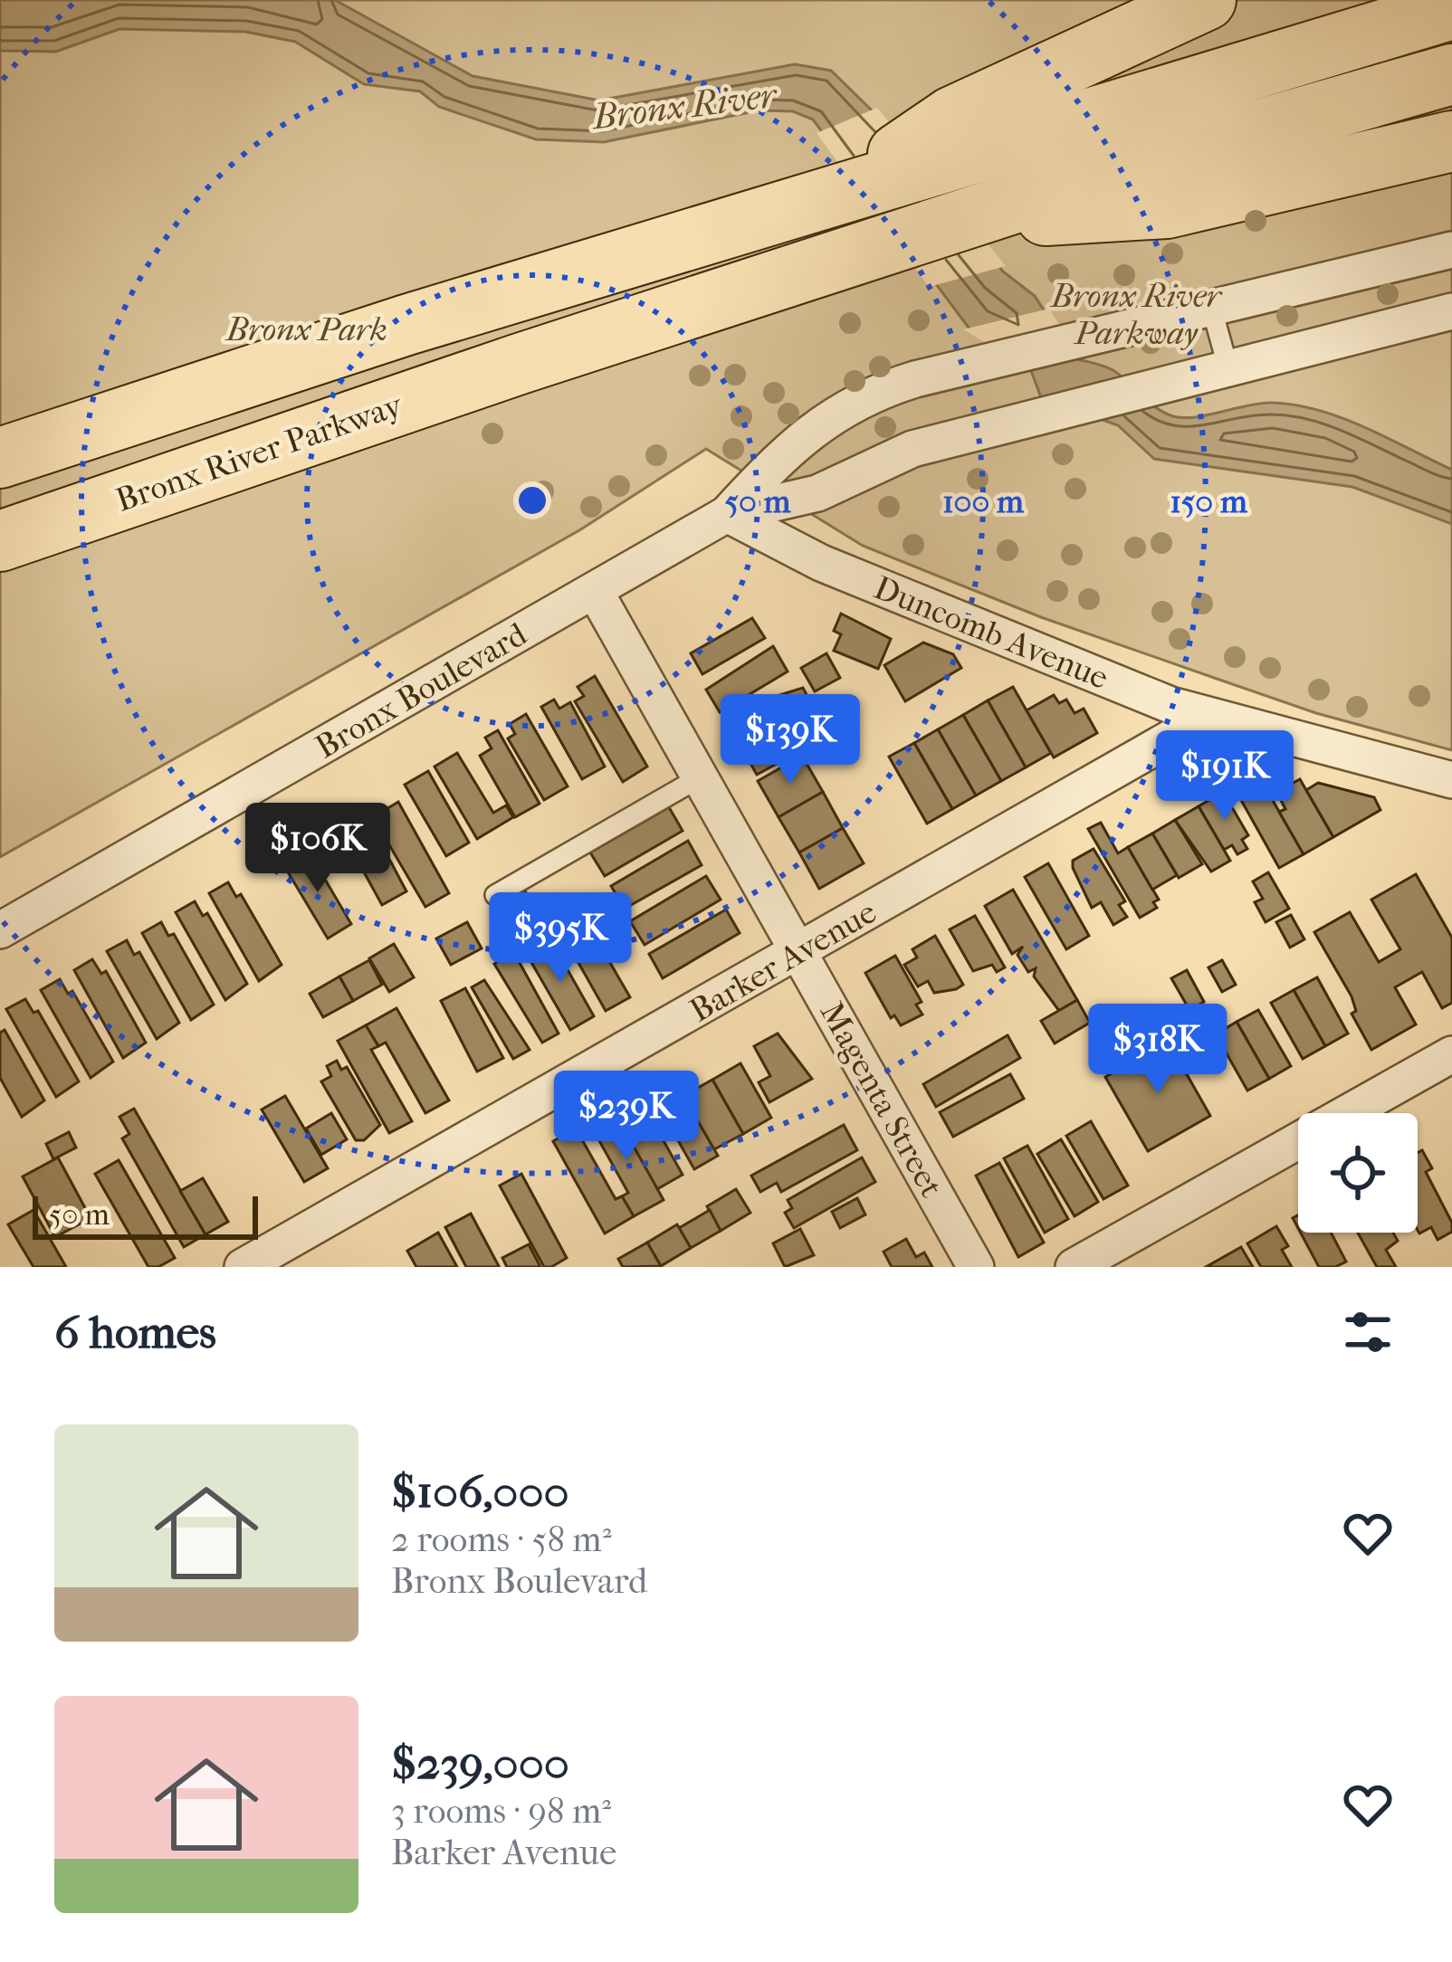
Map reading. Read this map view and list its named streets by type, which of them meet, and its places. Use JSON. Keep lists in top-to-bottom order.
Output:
{
  "streets": {
    "highway": ["Bronx River Parkway"],
    "street": [
      "Duncomb Avenue",
      "Bronx Boulevard",
      "Barker Avenue",
      "Magenta Street"
    ]
  },
  "crossings": [
    ["Duncomb Avenue", "Bronx Boulevard"],
    ["Duncomb Avenue", "Barker Avenue"],
    ["Bronx Boulevard", "Magenta Street"],
    ["Barker Avenue", "Magenta Street"]
  ],
  "water": ["Bronx River"],
  "parks": ["Bronx River Parkway", "Bronx Park"],
  "scale_bar": "50 m",
  "page": {
    "price": [
      "$139K",
      "$191K",
      "$106K",
      "$395K",
      "$318K",
      "$239K"
    ],
    "scale": "50 m",
    "heading": "6 homes",
    "list": [
      {
        "name": "$106,000",
        "note": "2 rooms · 58 m² · Bronx Boulevard"
      },
      {
        "name": "$239,000",
        "note": "3 rooms · 98 m² · Barker Avenue"
      }
    ]
  },
  "rings": ["50 m", "100 m", "150 m"]
}
